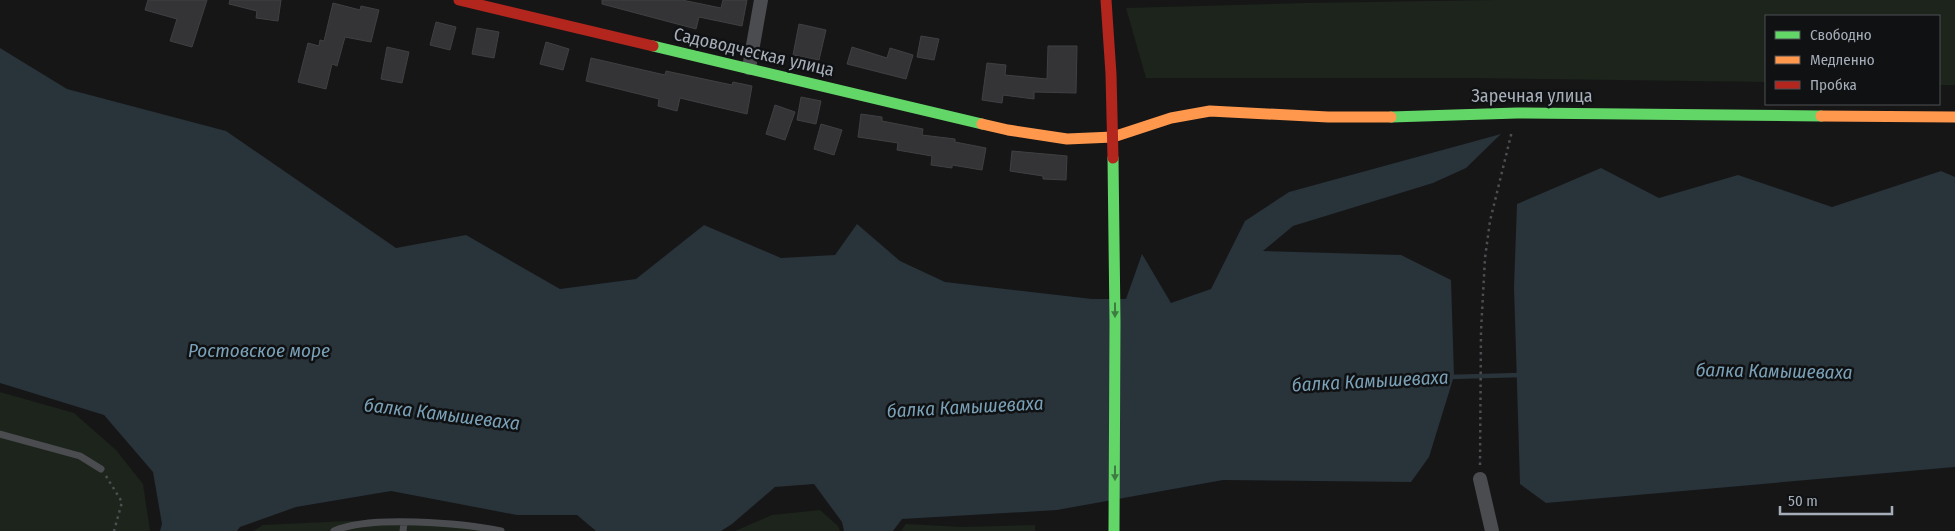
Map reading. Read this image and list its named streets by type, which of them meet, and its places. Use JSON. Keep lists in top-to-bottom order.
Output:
{
  "streets": {
    "street": ["Садоводческая улица", "Заречная улица"]
  },
  "crossings": [
    ["Садоводческая улица", "Заречная улица"]
  ],
  "water": ["Ростовское море", "балка Камышеваха"],
  "legend": ["Свободно", "Медленно", "Пробка"],
  "scale_bar": "50 m"
}
